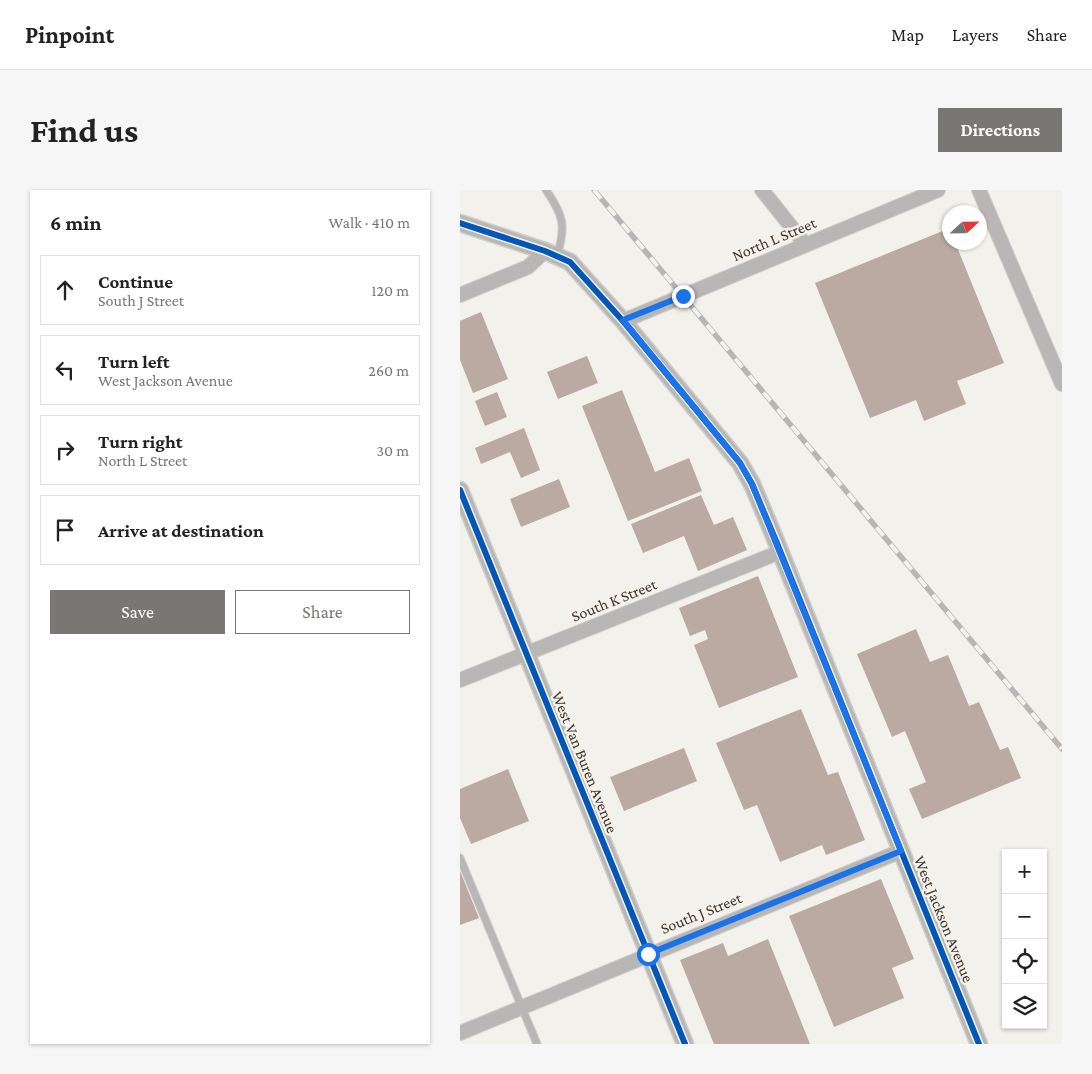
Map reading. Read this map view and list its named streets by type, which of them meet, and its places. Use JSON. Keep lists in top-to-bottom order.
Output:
{
  "streets": {
    "street": [
      "North L Street",
      "South K Street",
      "West Van Buren Avenue",
      "South J Street",
      "West Jackson Avenue"
    ]
  },
  "crossings": [
    ["North L Street", "West Jackson Avenue"],
    ["South K Street", "West Van Buren Avenue"],
    ["South K Street", "West Jackson Avenue"],
    ["West Van Buren Avenue", "South J Street"],
    ["South J Street", "West Jackson Avenue"]
  ],
  "north": "right",
  "page": {
    "header": "Pinpoint",
    "nav": ["Map", "Layers", "Share"],
    "buttons": [
      "Directions",
      ["Save", "Share"]
    ],
    "title": "Find us",
    "heading": ["6 min", "Walk · 410 m"],
    "list": [
      ["Continue", "South J Street", "120 m"],
      ["Turn left", "West Jackson Avenue", "260 m"],
      ["Turn right", "North L Street", "30 m"],
      "Arrive at destination"
    ],
    "map_buttons": ["+", "−"]
  }
}
